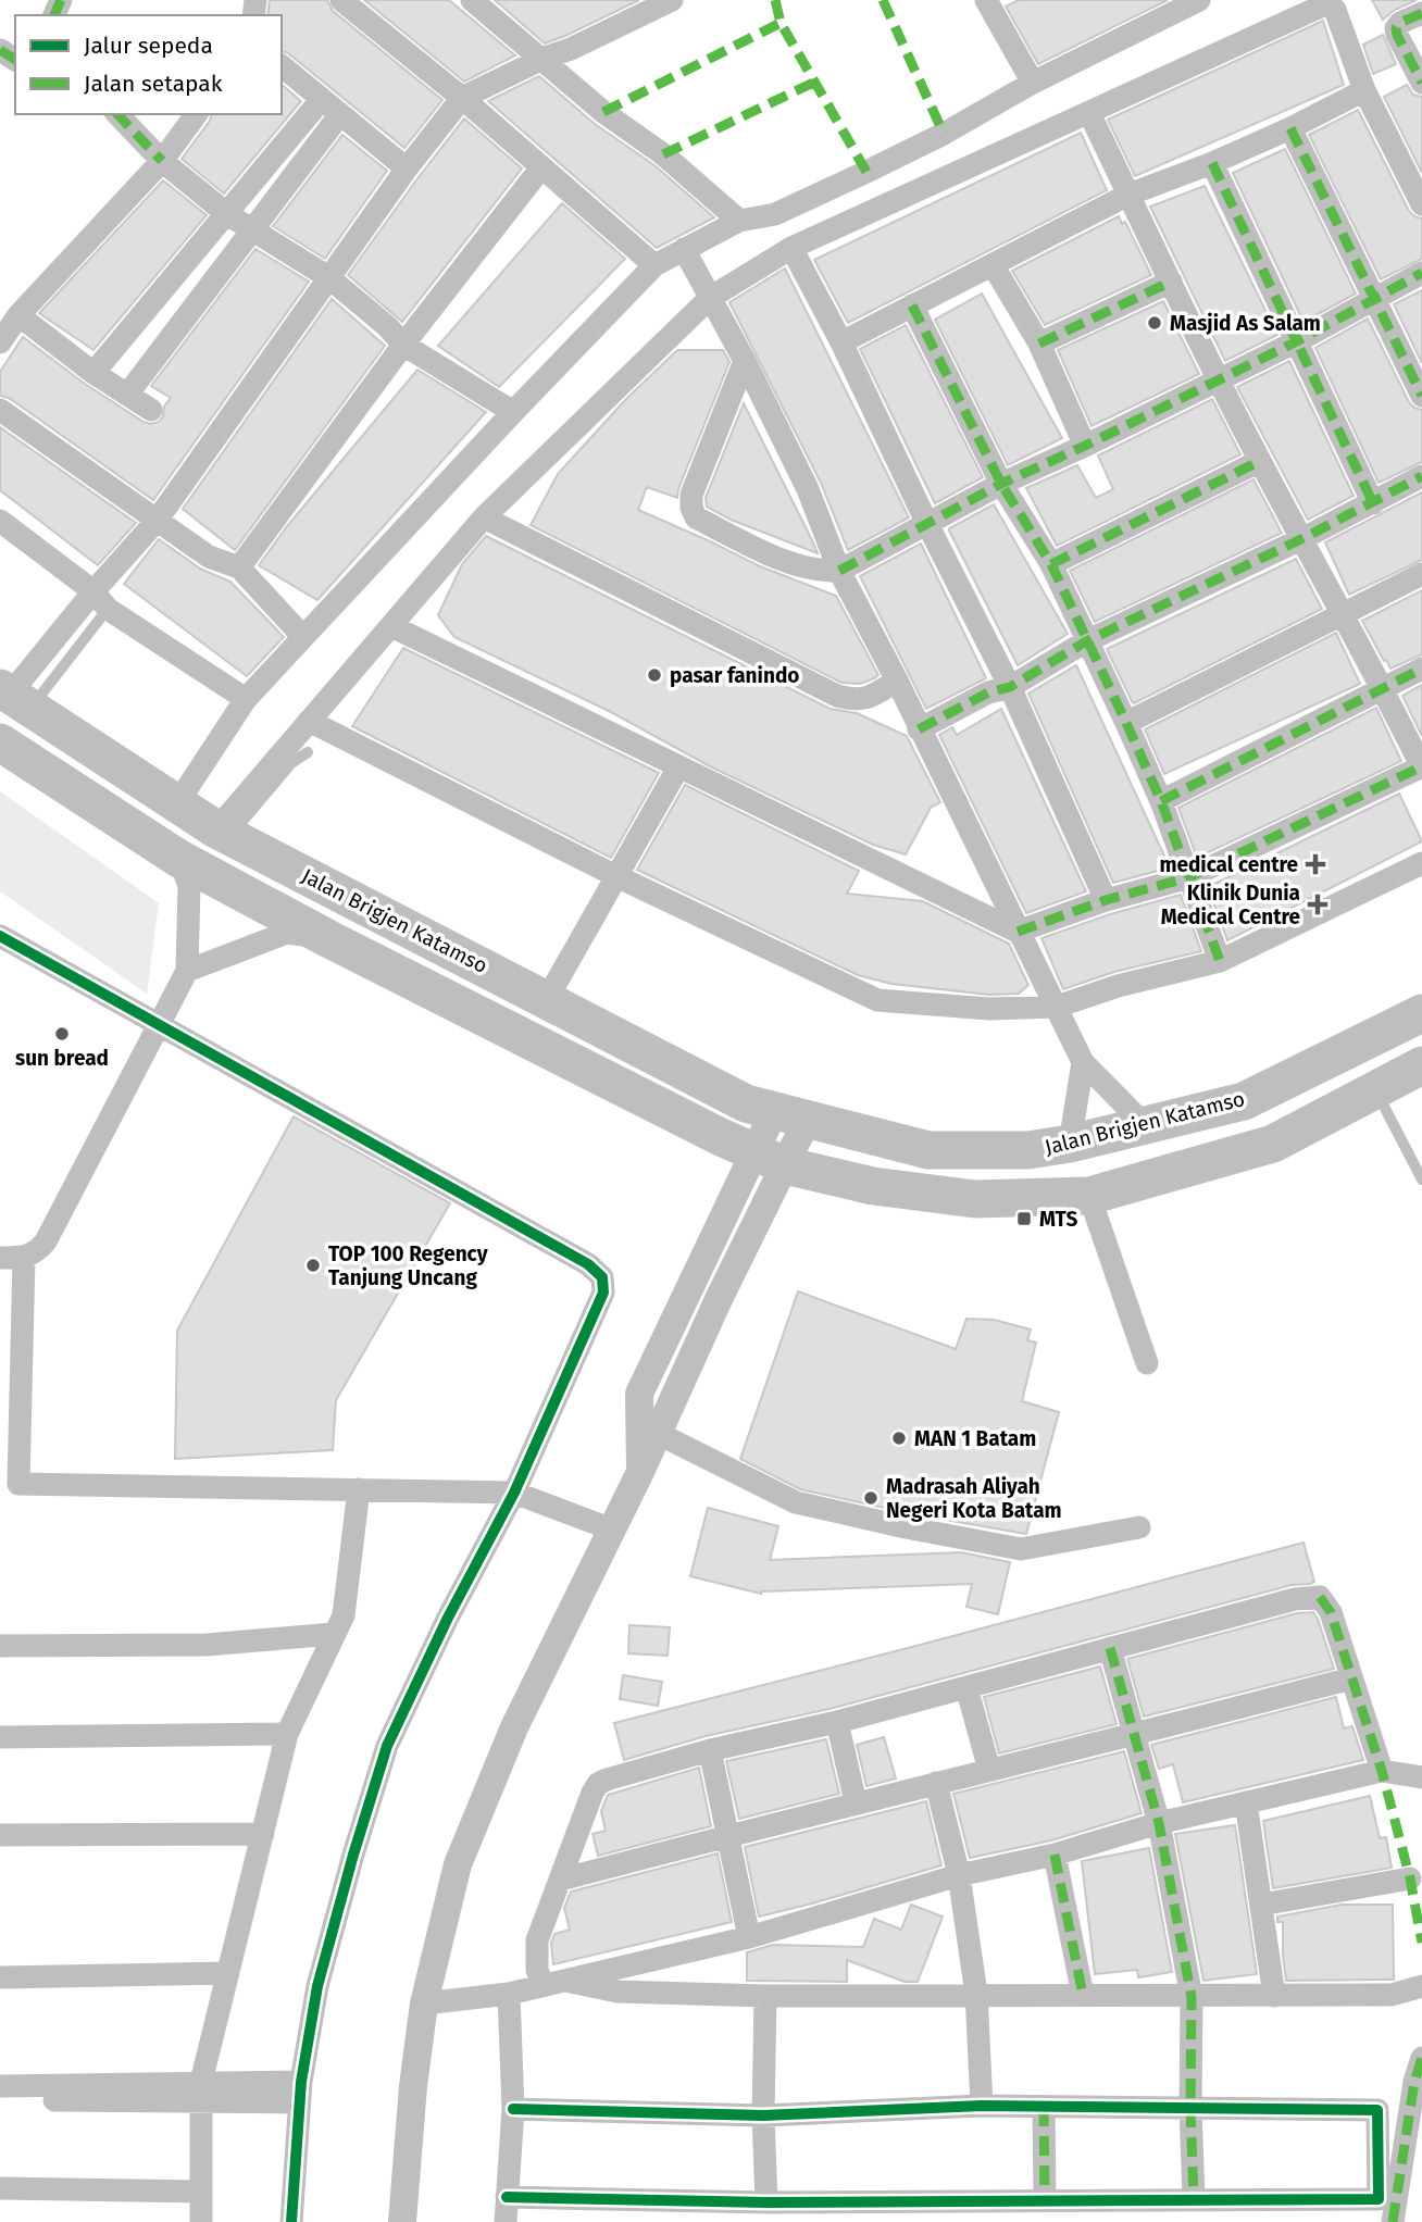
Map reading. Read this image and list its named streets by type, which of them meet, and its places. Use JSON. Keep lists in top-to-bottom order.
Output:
{
  "streets": {
    "highway": ["Jalan Brigjen Katamso"]
  },
  "places": {
    "other": [
      "Masjid As Salam",
      "pasar fanindo",
      "sun bread",
      "TOP 100 Regency Tanjung Uncang",
      "MAN 1 Batam",
      "Madrasah Aliyah Negeri Kota Batam"
    ],
    "health": ["medical centre", "Klinik Dunia Medical Centre"],
    "transit": ["MTS"]
  },
  "legend": ["Jalur sepeda", "Jalan setapak"]
}
